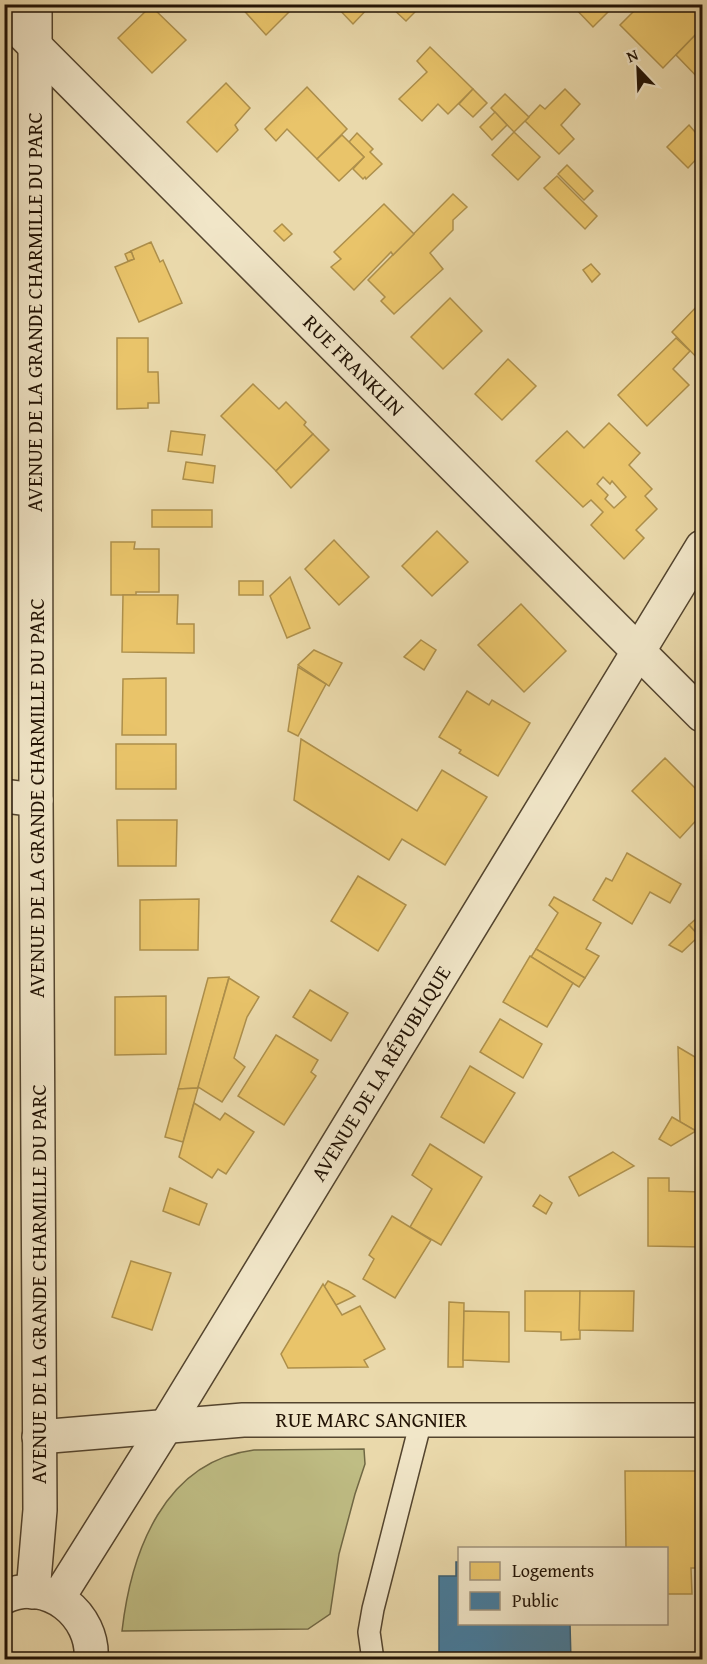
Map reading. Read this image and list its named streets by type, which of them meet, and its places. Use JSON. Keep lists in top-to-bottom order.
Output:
{
  "streets": {
    "street": [
      "AVENUE DE LA GRANDE CHARMILLE DU PARC",
      "RUE FRANKLIN",
      "AVENUE DE LA RÉPUBLIQUE",
      "RUE MARC SANGNIER"
    ]
  },
  "crossings": [
    ["AVENUE DE LA GRANDE CHARMILLE DU PARC", "RUE FRANKLIN"],
    ["AVENUE DE LA GRANDE CHARMILLE DU PARC", "AVENUE DE LA RÉPUBLIQUE"],
    ["AVENUE DE LA GRANDE CHARMILLE DU PARC", "RUE MARC SANGNIER"],
    ["RUE FRANKLIN", "AVENUE DE LA RÉPUBLIQUE"],
    ["AVENUE DE LA RÉPUBLIQUE", "RUE MARC SANGNIER"]
  ],
  "legend": ["Logements", "Public"],
  "north": "top left"
}
